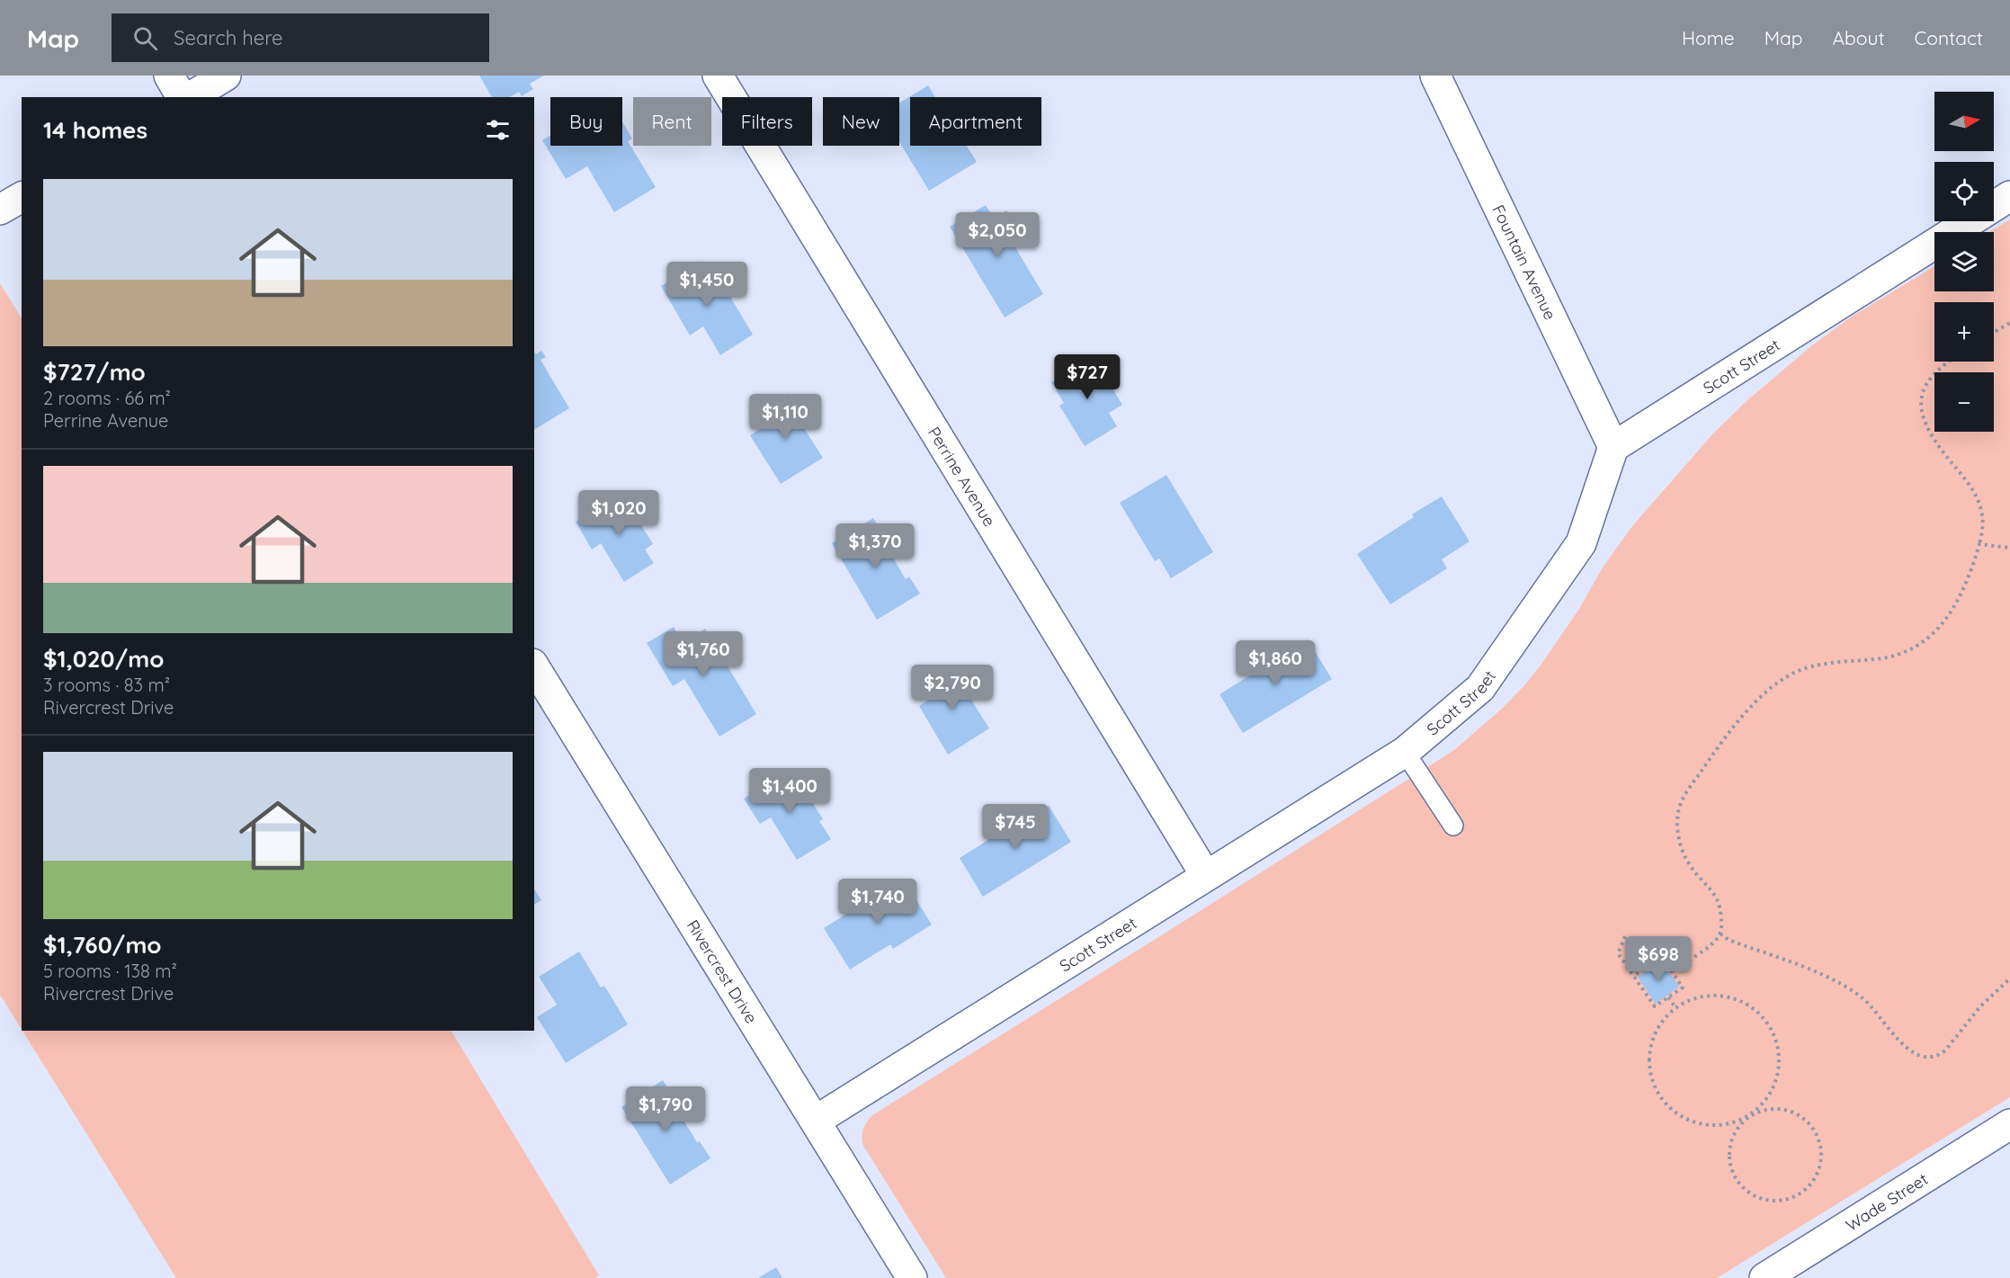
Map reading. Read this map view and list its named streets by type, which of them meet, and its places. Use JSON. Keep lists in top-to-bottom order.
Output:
{
  "streets": {
    "street": [
      "Fountain Avenue",
      "Scott Street",
      "Perrine Avenue",
      "Rivercrest Drive",
      "Wade Street"
    ]
  },
  "crossings": [
    ["Fountain Avenue", "Scott Street"],
    ["Scott Street", "Perrine Avenue"],
    ["Scott Street", "Rivercrest Drive"]
  ],
  "north": "right",
  "page": {
    "header": "Map",
    "search": "Search here",
    "nav": [
      "Home",
      "Map",
      "About",
      "Contact"
    ],
    "map_buttons": ["+", "−"],
    "chip": [
      "Buy",
      "Rent",
      "Filters",
      "New",
      "Apartment"
    ],
    "heading": "14 homes",
    "list": [
      {
        "name": "$727/mo",
        "note": "2 rooms · 66 m² · Perrine Avenue"
      },
      {
        "name": "$1,020/mo",
        "note": "3 rooms · 83 m² · Rivercrest Drive"
      },
      {
        "name": "$1,760/mo",
        "note": "5 rooms · 138 m² · Rivercrest Drive"
      }
    ],
    "price": [
      "$2,050",
      "$1,450",
      "$727",
      "$1,110",
      "$1,020",
      "$1,370",
      "$1,760",
      "$1,860",
      "$2,790",
      "$1,400",
      "$745",
      "$1,740",
      "$698",
      "$1,790"
    ]
  }
}
